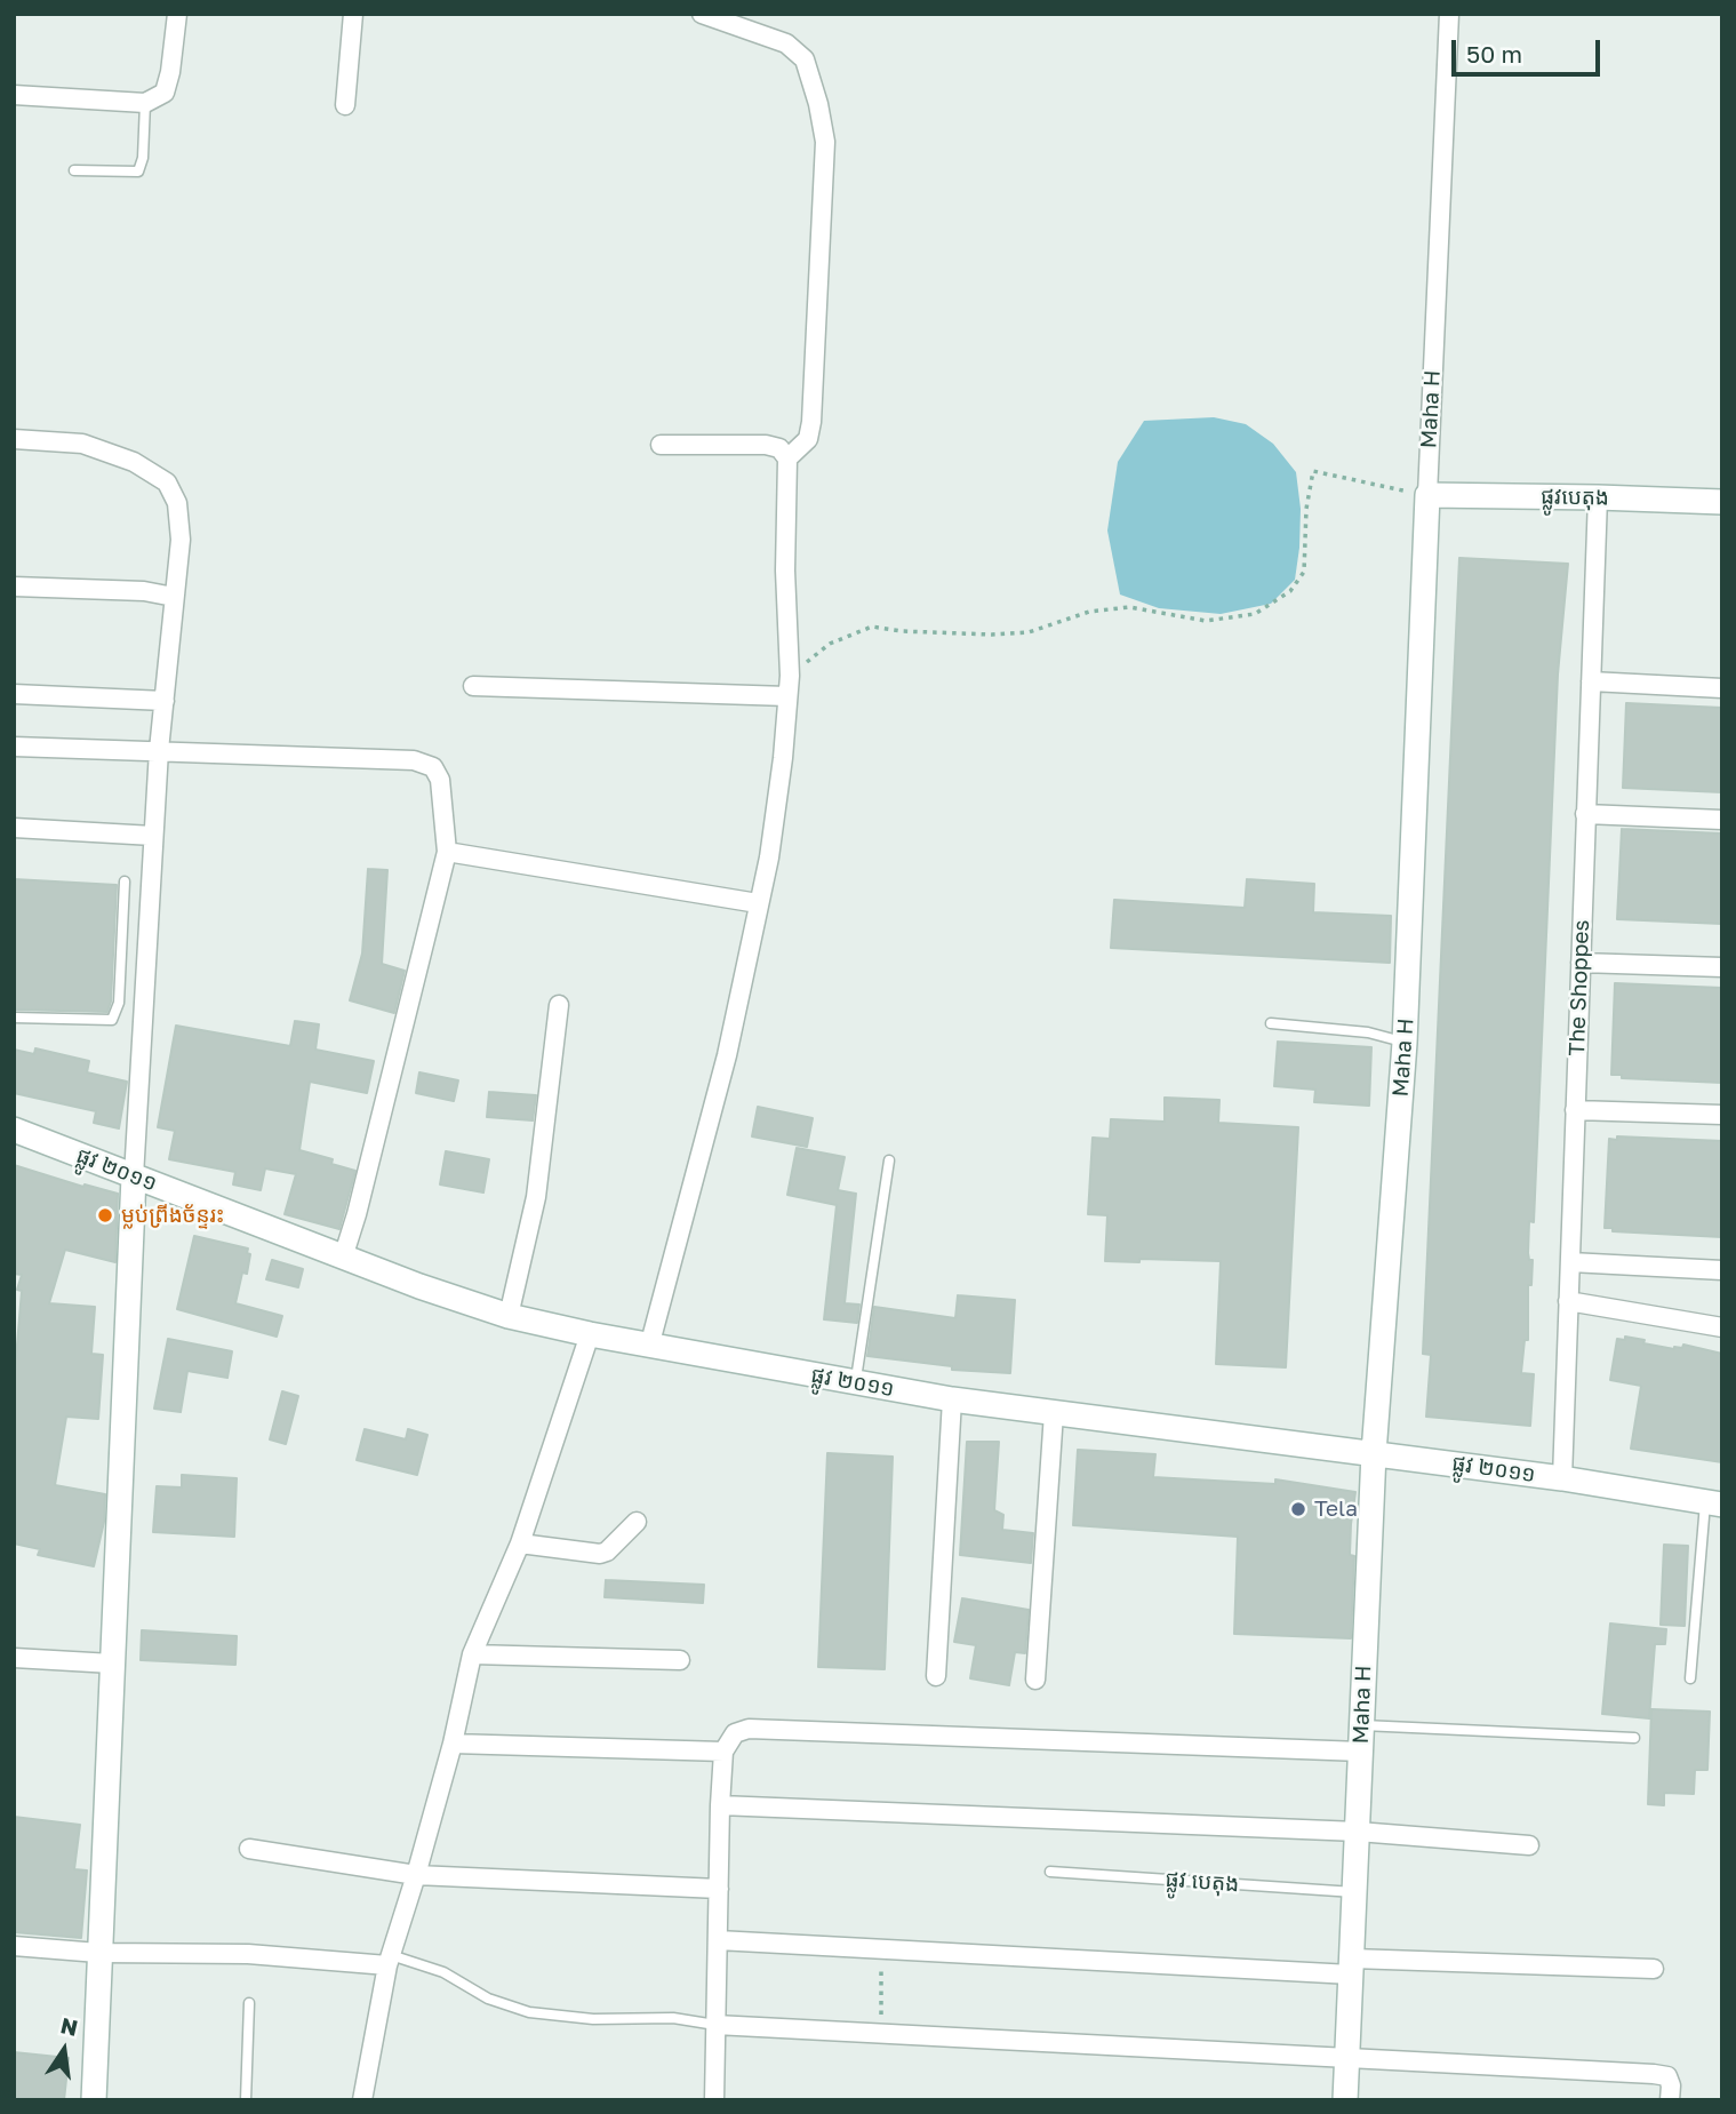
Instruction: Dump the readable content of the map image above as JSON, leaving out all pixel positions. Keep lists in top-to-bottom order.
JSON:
{
  "streets": {
    "street": [
      "Maha H",
      "ផ្លូវបេតុង",
      "The Shoppes",
      "ផ្លូវ ២០១១"
    ],
    "lane": ["ផ្លូវ បេតុង"]
  },
  "crossings": [
    ["Maha H", "ផ្លូវបេតុង"],
    ["Maha H", "ផ្លូវ ២០១១"],
    ["Maha H", "ផ្លូវ បេតុង"],
    ["ផ្លូវបេតុង", "The Shoppes"],
    ["The Shoppes", "ផ្លូវ ២០១១"]
  ],
  "places": ["ម្លប់ព្រីងច័ន្ទរះ", "Tela"],
  "scale_bar": "50 m",
  "north": "top"
}
